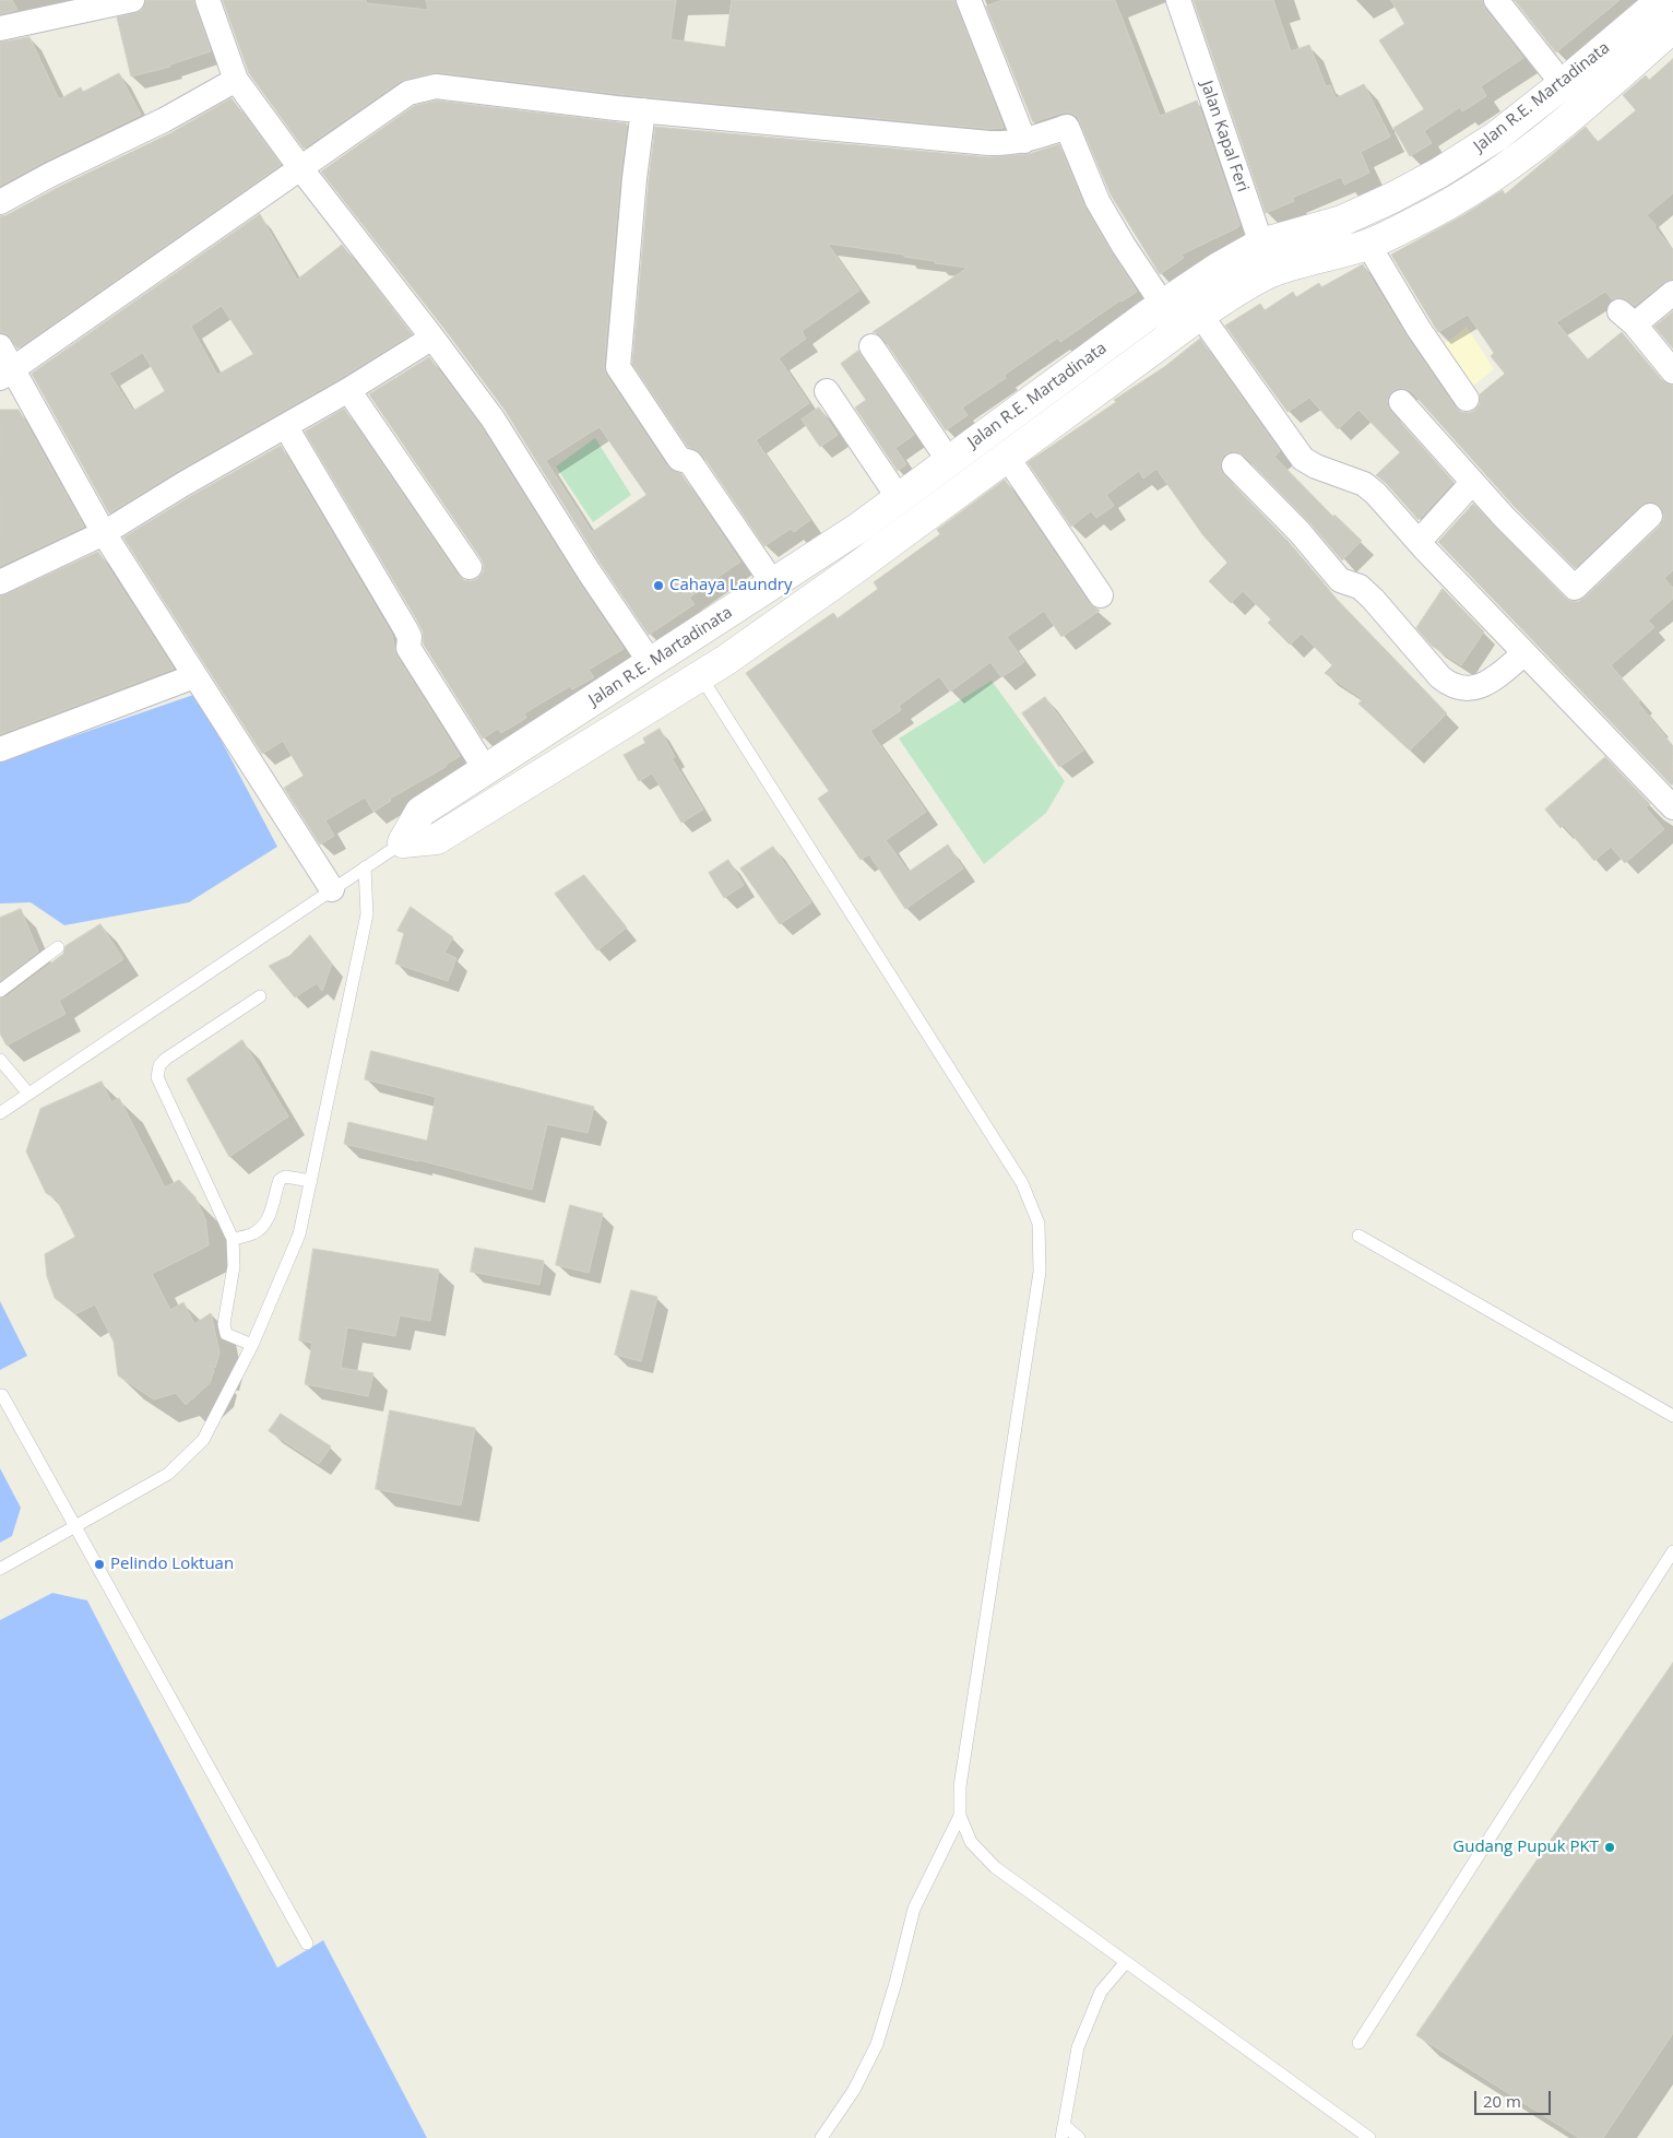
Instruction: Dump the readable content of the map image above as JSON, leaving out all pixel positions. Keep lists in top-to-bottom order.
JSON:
{
  "streets": {
    "street": ["Jalan R.E. Martadinata", "Jalan Kapal Feri"]
  },
  "crossings": [
    ["Jalan R.E. Martadinata", "Jalan Kapal Feri"]
  ],
  "places": ["Cahaya Laundry", "Pelindo Loktuan", "Gudang Pupuk PKT"],
  "scale_bar": "20 m"
}
